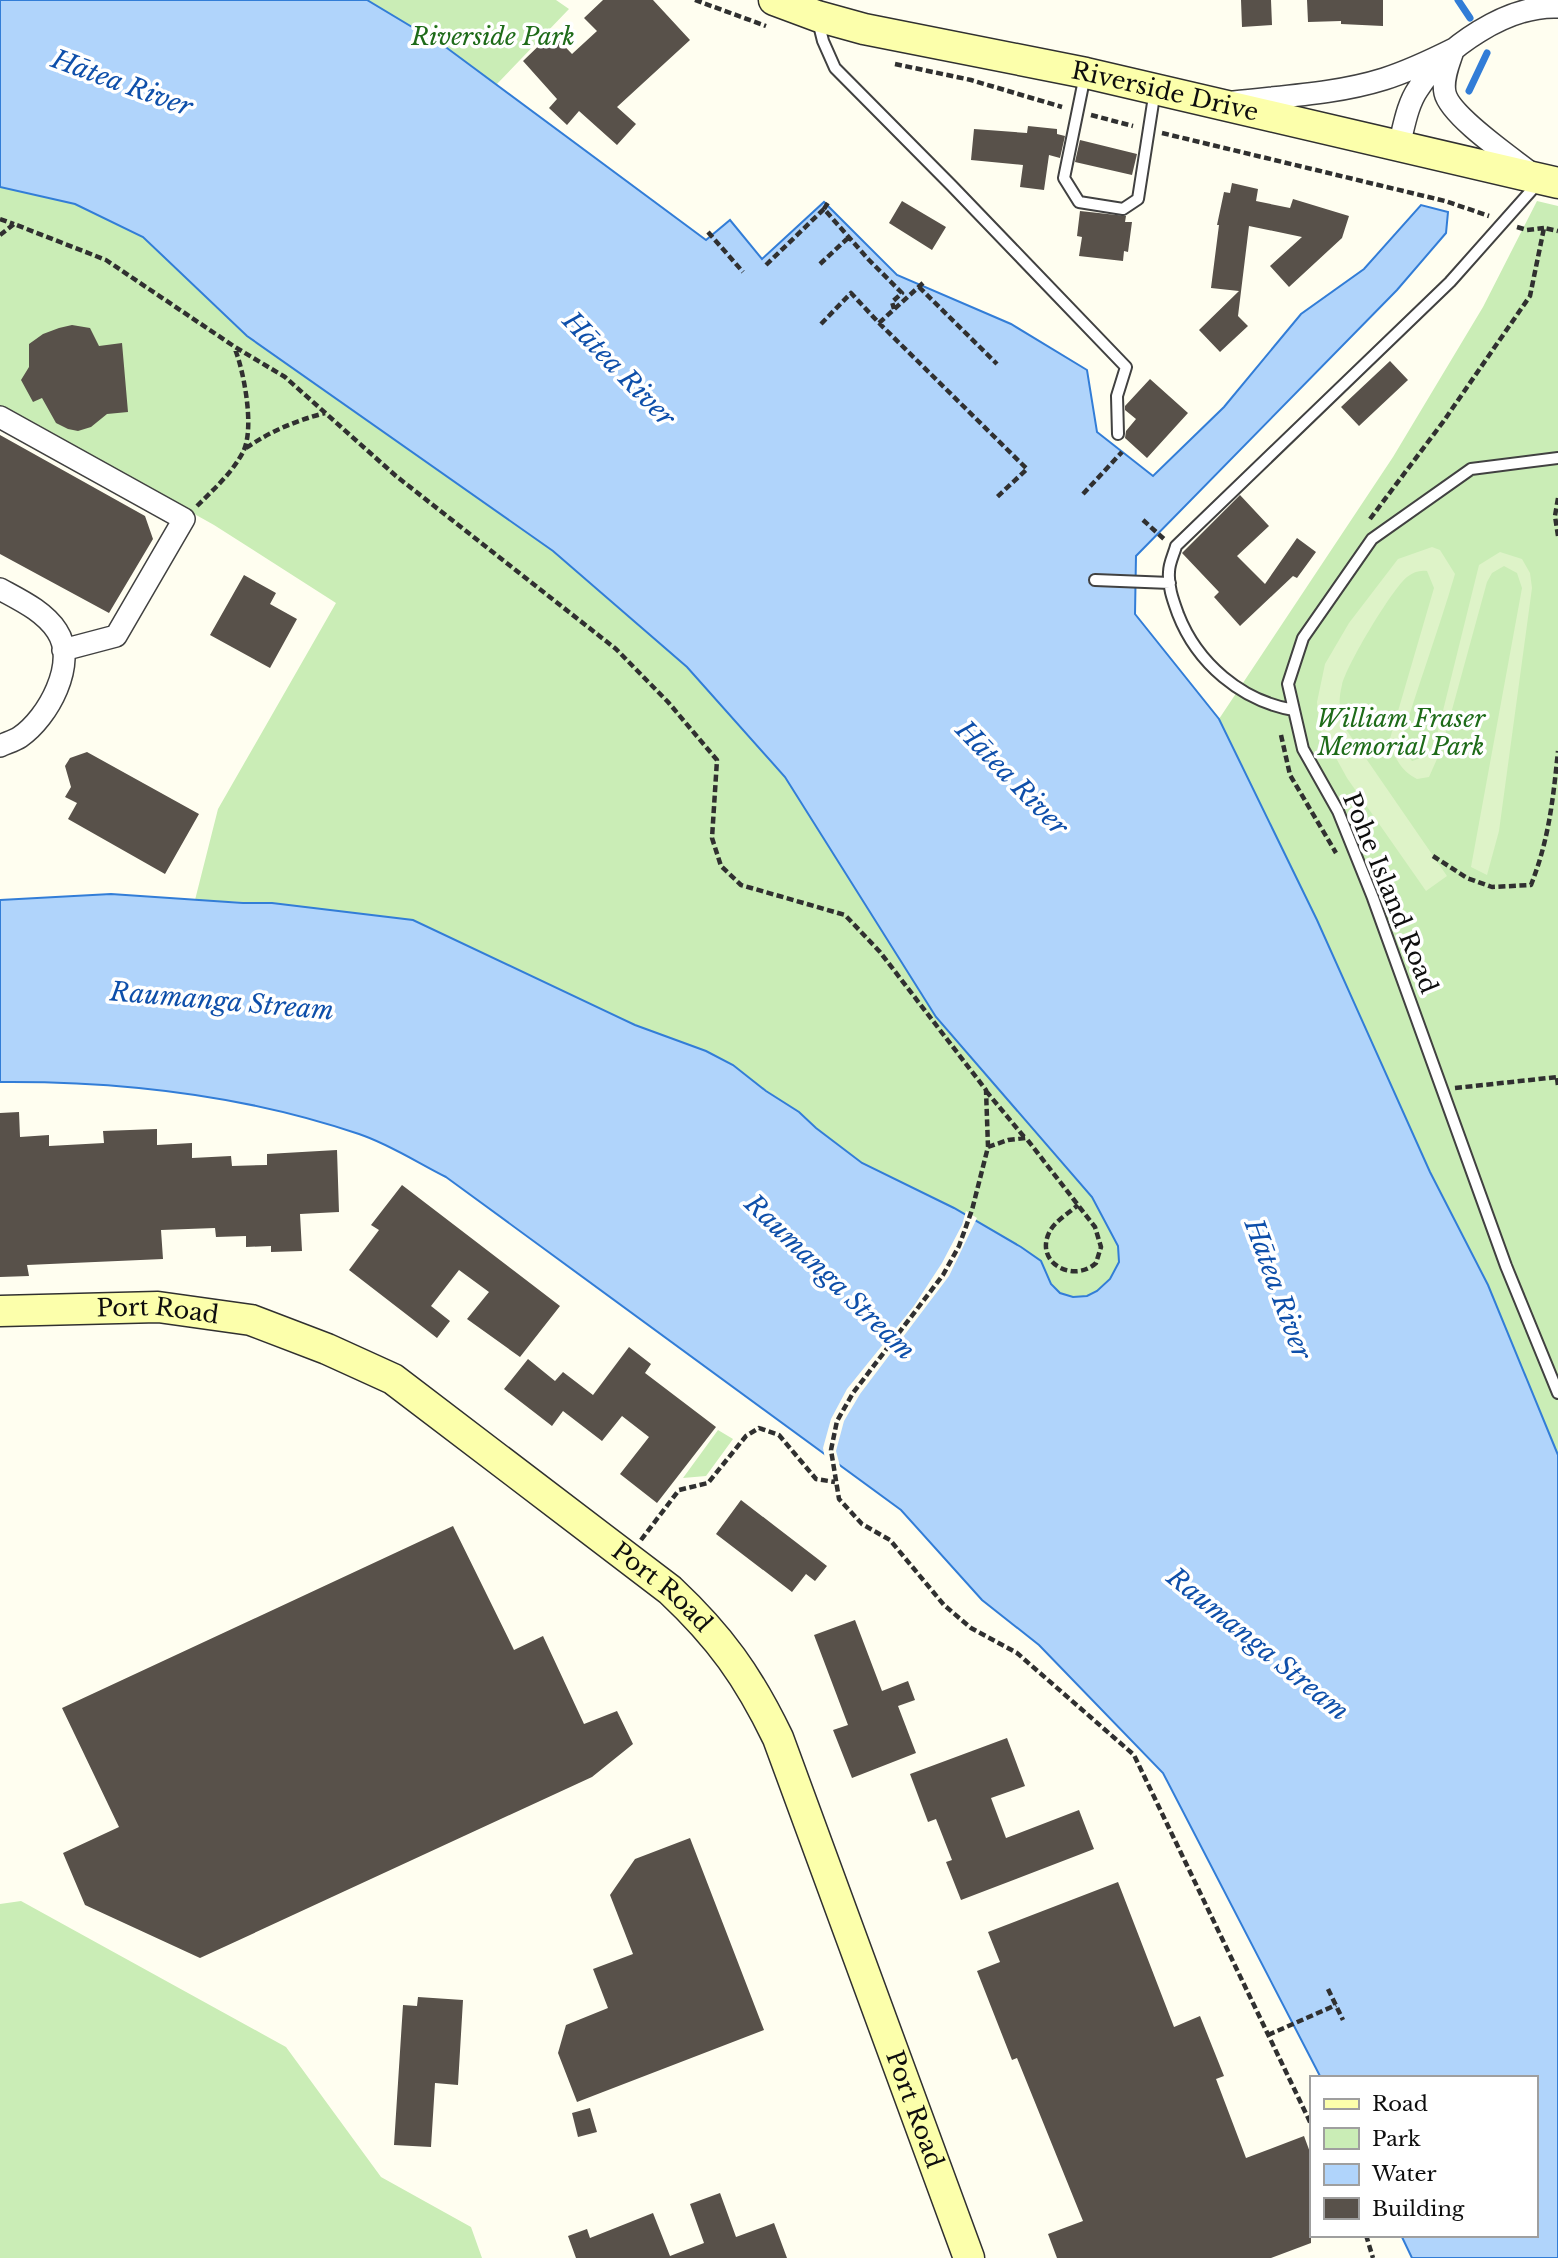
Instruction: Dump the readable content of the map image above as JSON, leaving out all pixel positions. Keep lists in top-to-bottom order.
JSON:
{
  "streets": {
    "main road": ["Riverside Drive", "Port Road"],
    "lane": ["Pohe Island Road"]
  },
  "water": ["Hātea River", "Raumanga Stream"],
  "parks": ["Riverside Park", "William Fraser Memorial Park"],
  "legend": [
    "Road",
    "Park",
    "Water",
    "Building"
  ]
}
